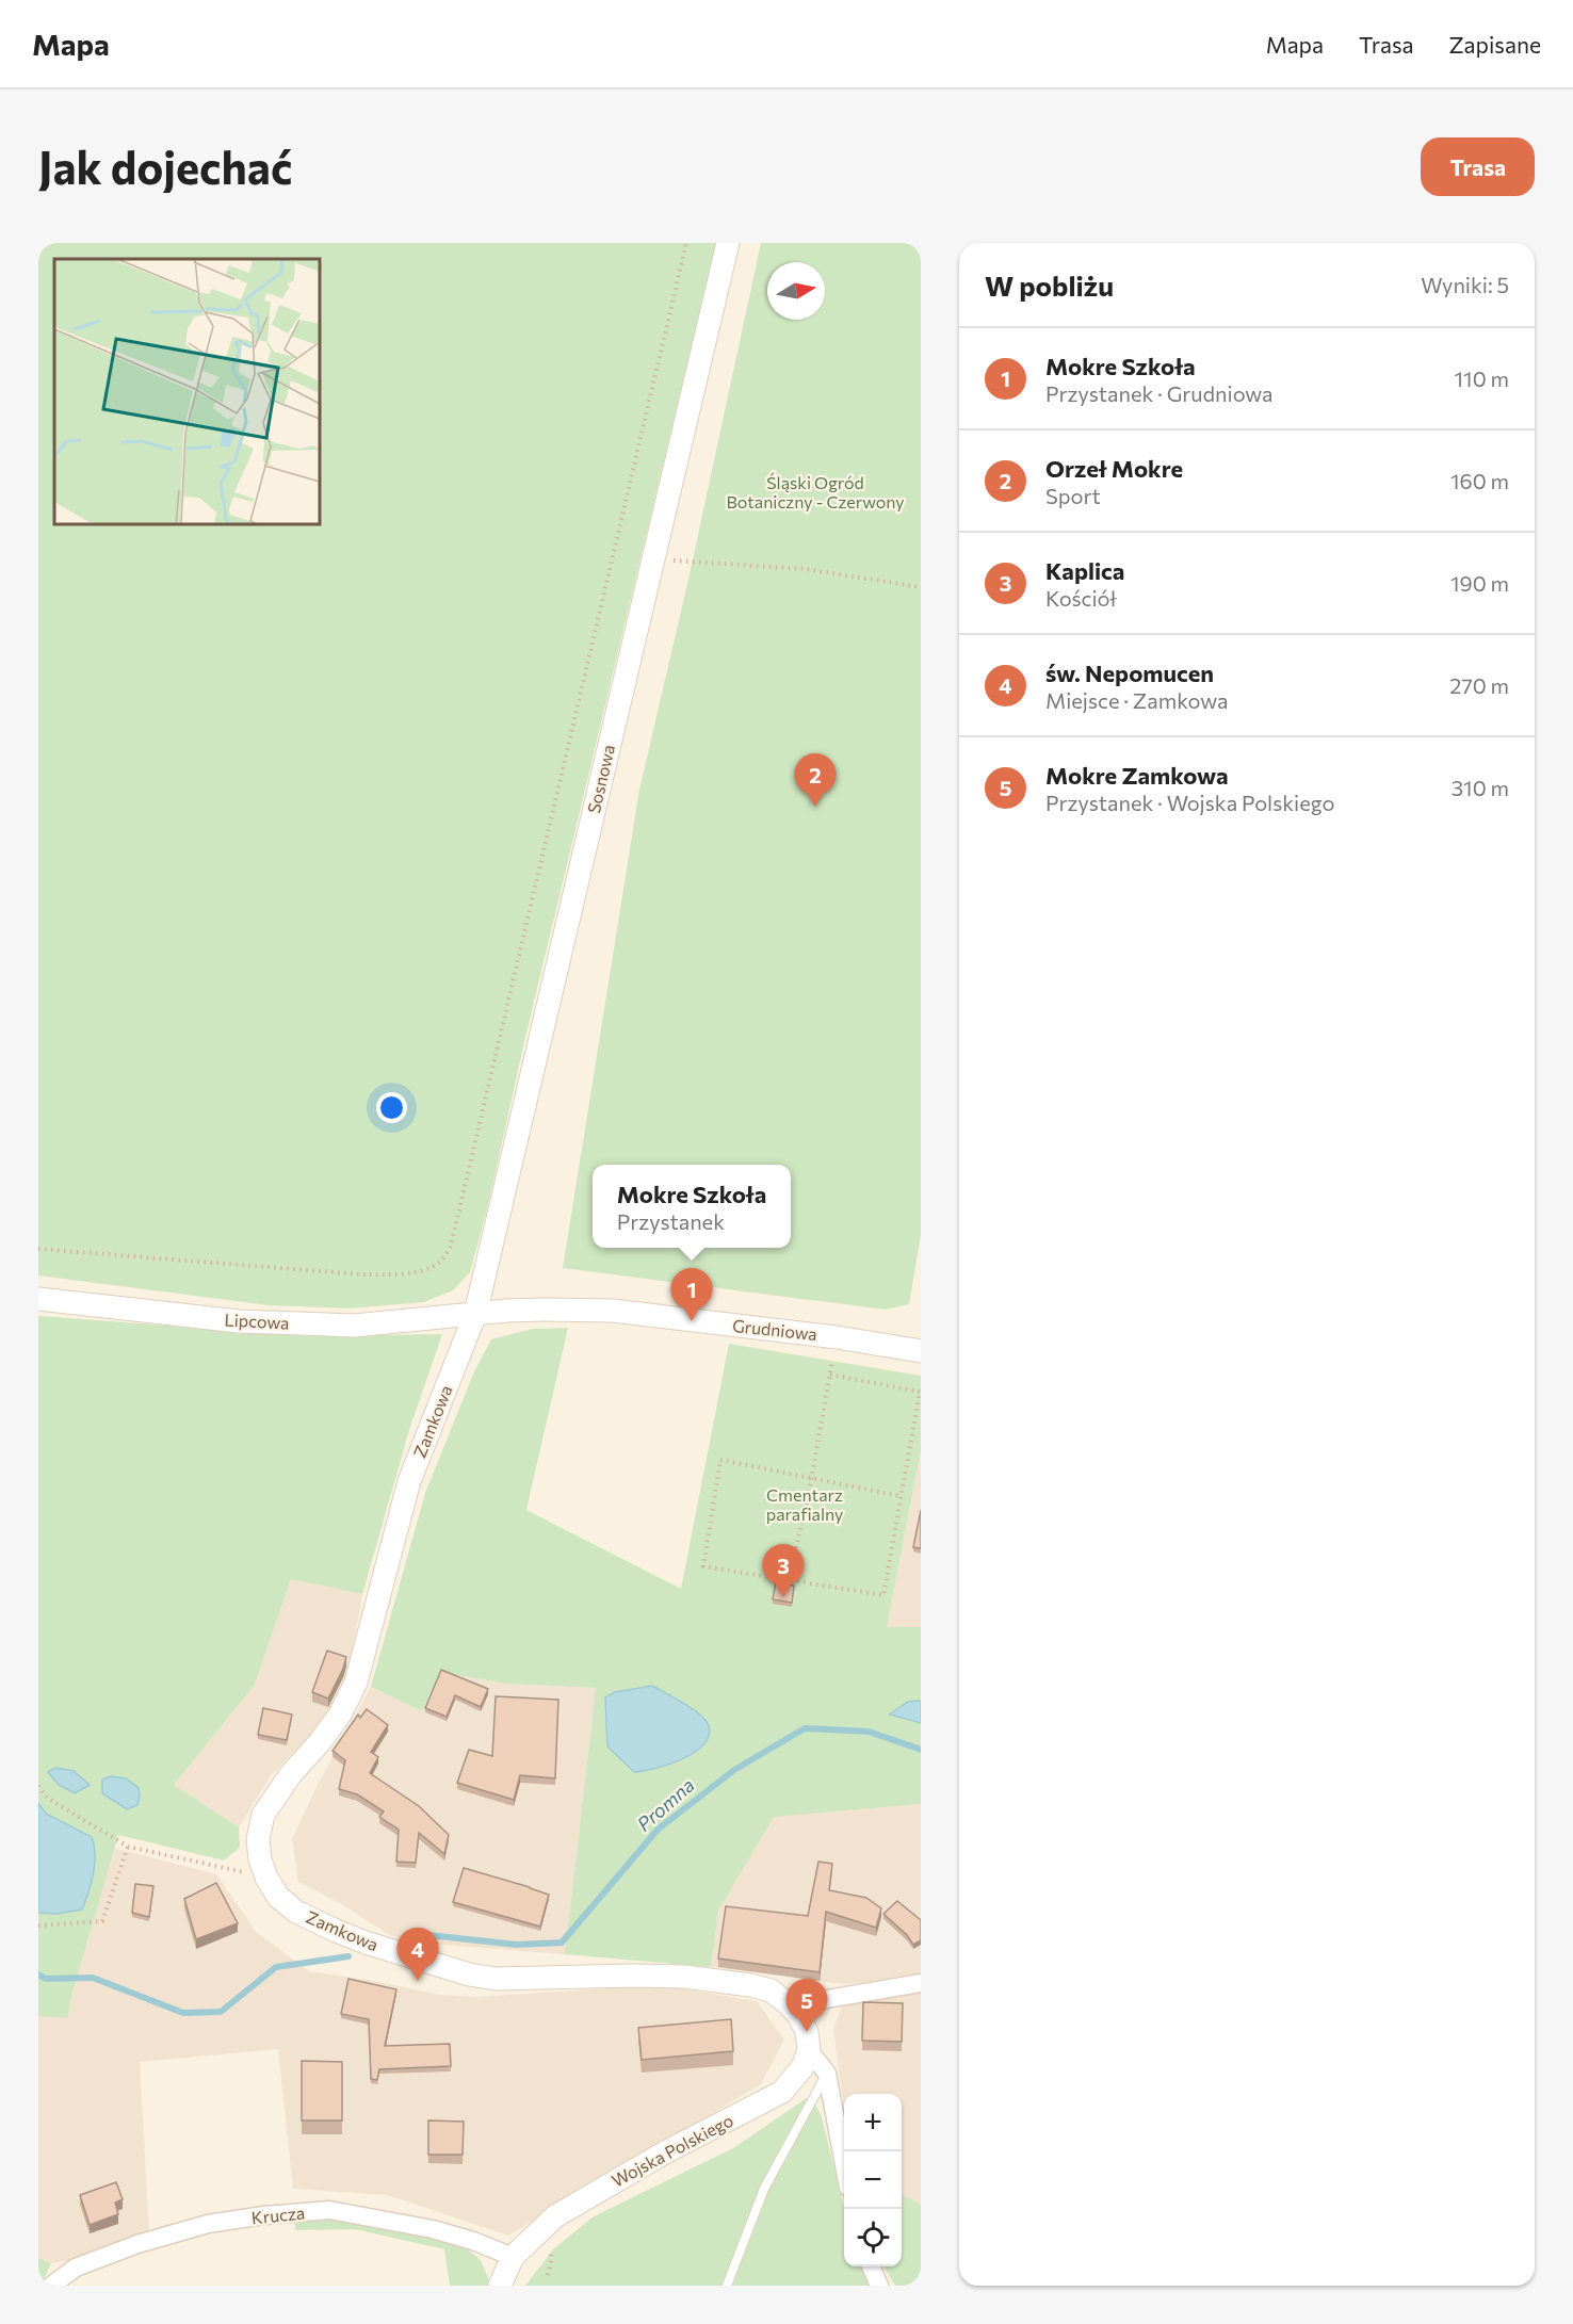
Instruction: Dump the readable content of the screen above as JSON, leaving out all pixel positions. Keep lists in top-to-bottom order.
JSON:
{
  "streets": {
    "street": [
      "Sosnowa",
      "Lipcowa",
      "Grudniowa",
      "Zamkowa",
      "Wojska Polskiego",
      "Krucza"
    ]
  },
  "crossings": [
    ["Sosnowa", "Lipcowa"],
    ["Sosnowa", "Grudniowa"],
    ["Sosnowa", "Zamkowa"],
    ["Lipcowa", "Grudniowa"],
    ["Lipcowa", "Zamkowa"],
    ["Grudniowa", "Zamkowa"],
    ["Wojska Polskiego", "Krucza"]
  ],
  "water": ["Promna"],
  "parks": ["Śląski Ogród Botaniczny - Czerwony", "Cmentarz parafialny"],
  "north": "right",
  "page": {
    "header": "Mapa",
    "nav": ["Mapa", "Trasa", "Zapisane"],
    "buttons": "Trasa",
    "title": "Jak dojechać",
    "heading": ["W pobliżu", "Wyniki: 5"],
    "list": [
      {
        "mark": "1",
        "name": "Mokre Szkoła",
        "note": "Przystanek · Grudniowa",
        "value": "110 m"
      },
      {
        "mark": "2",
        "name": "Orzeł Mokre",
        "note": "Sport",
        "value": "160 m"
      },
      {
        "mark": "3",
        "name": "Kaplica",
        "note": "Kościół",
        "value": "190 m"
      },
      {
        "mark": "4",
        "name": "św. Nepomucen",
        "note": "Miejsce · Zamkowa",
        "value": "270 m"
      },
      {
        "mark": "5",
        "name": "Mokre Zamkowa",
        "note": "Przystanek · Wojska Polskiego",
        "value": "310 m"
      }
    ],
    "pins": [
      "2",
      "1",
      "3",
      "4",
      "5"
    ],
    "popup": ["Mokre Szkoła", "Przystanek"],
    "map_buttons": ["+", "−"]
  }
}
